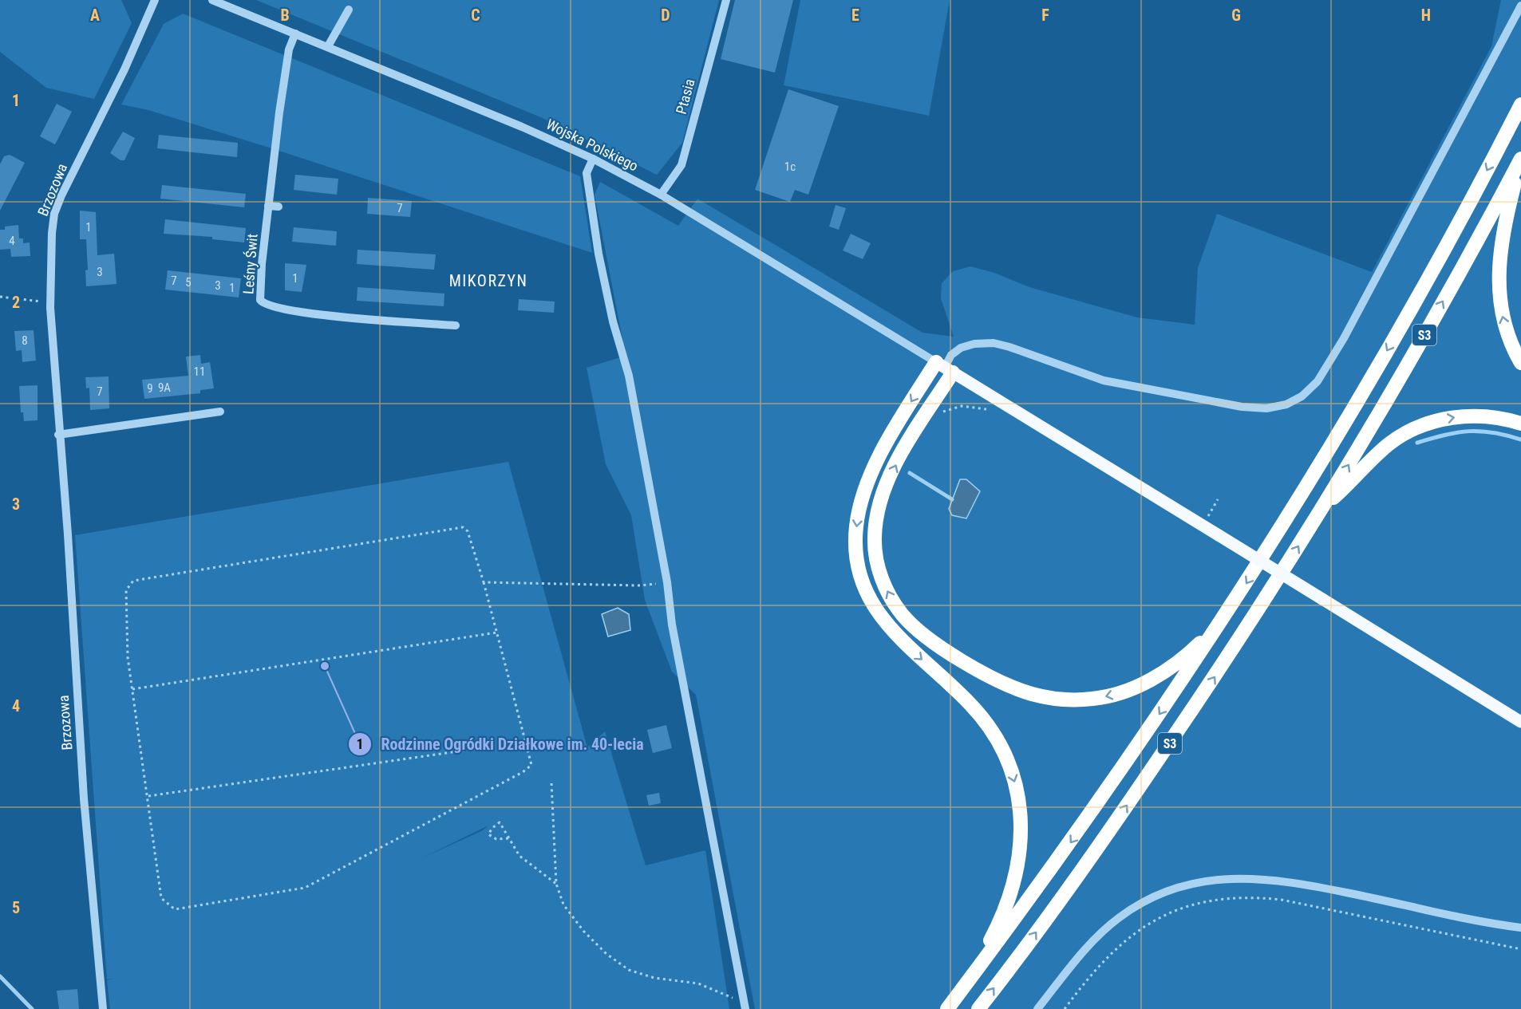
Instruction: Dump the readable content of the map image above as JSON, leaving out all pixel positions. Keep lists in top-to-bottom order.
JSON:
{
  "streets": {
    "highway": ["S3"],
    "street": [
      "Ptasia",
      "Wojska Polskiego",
      "Brzozowa",
      "Leśny Świt"
    ]
  },
  "crossings": [
    ["Ptasia", "Wojska Polskiego"],
    ["Wojska Polskiego", "Leśny Świt"]
  ],
  "districts": ["MIKORZYN"],
  "places": ["Rodzinne Ogródki Działkowe im. 40-lecia"],
  "house_numbers": [
    "1c",
    "7",
    "1",
    "4",
    "3",
    "1",
    "7",
    "5",
    "3",
    "1",
    "8",
    "11",
    "9A",
    "9",
    "7"
  ],
  "grid": {
    "columns": [
      "A",
      "B",
      "C",
      "D",
      "E",
      "F",
      "G",
      "H"
    ],
    "rows": [
      "1",
      "2",
      "3",
      "4",
      "5"
    ]
  }
}
